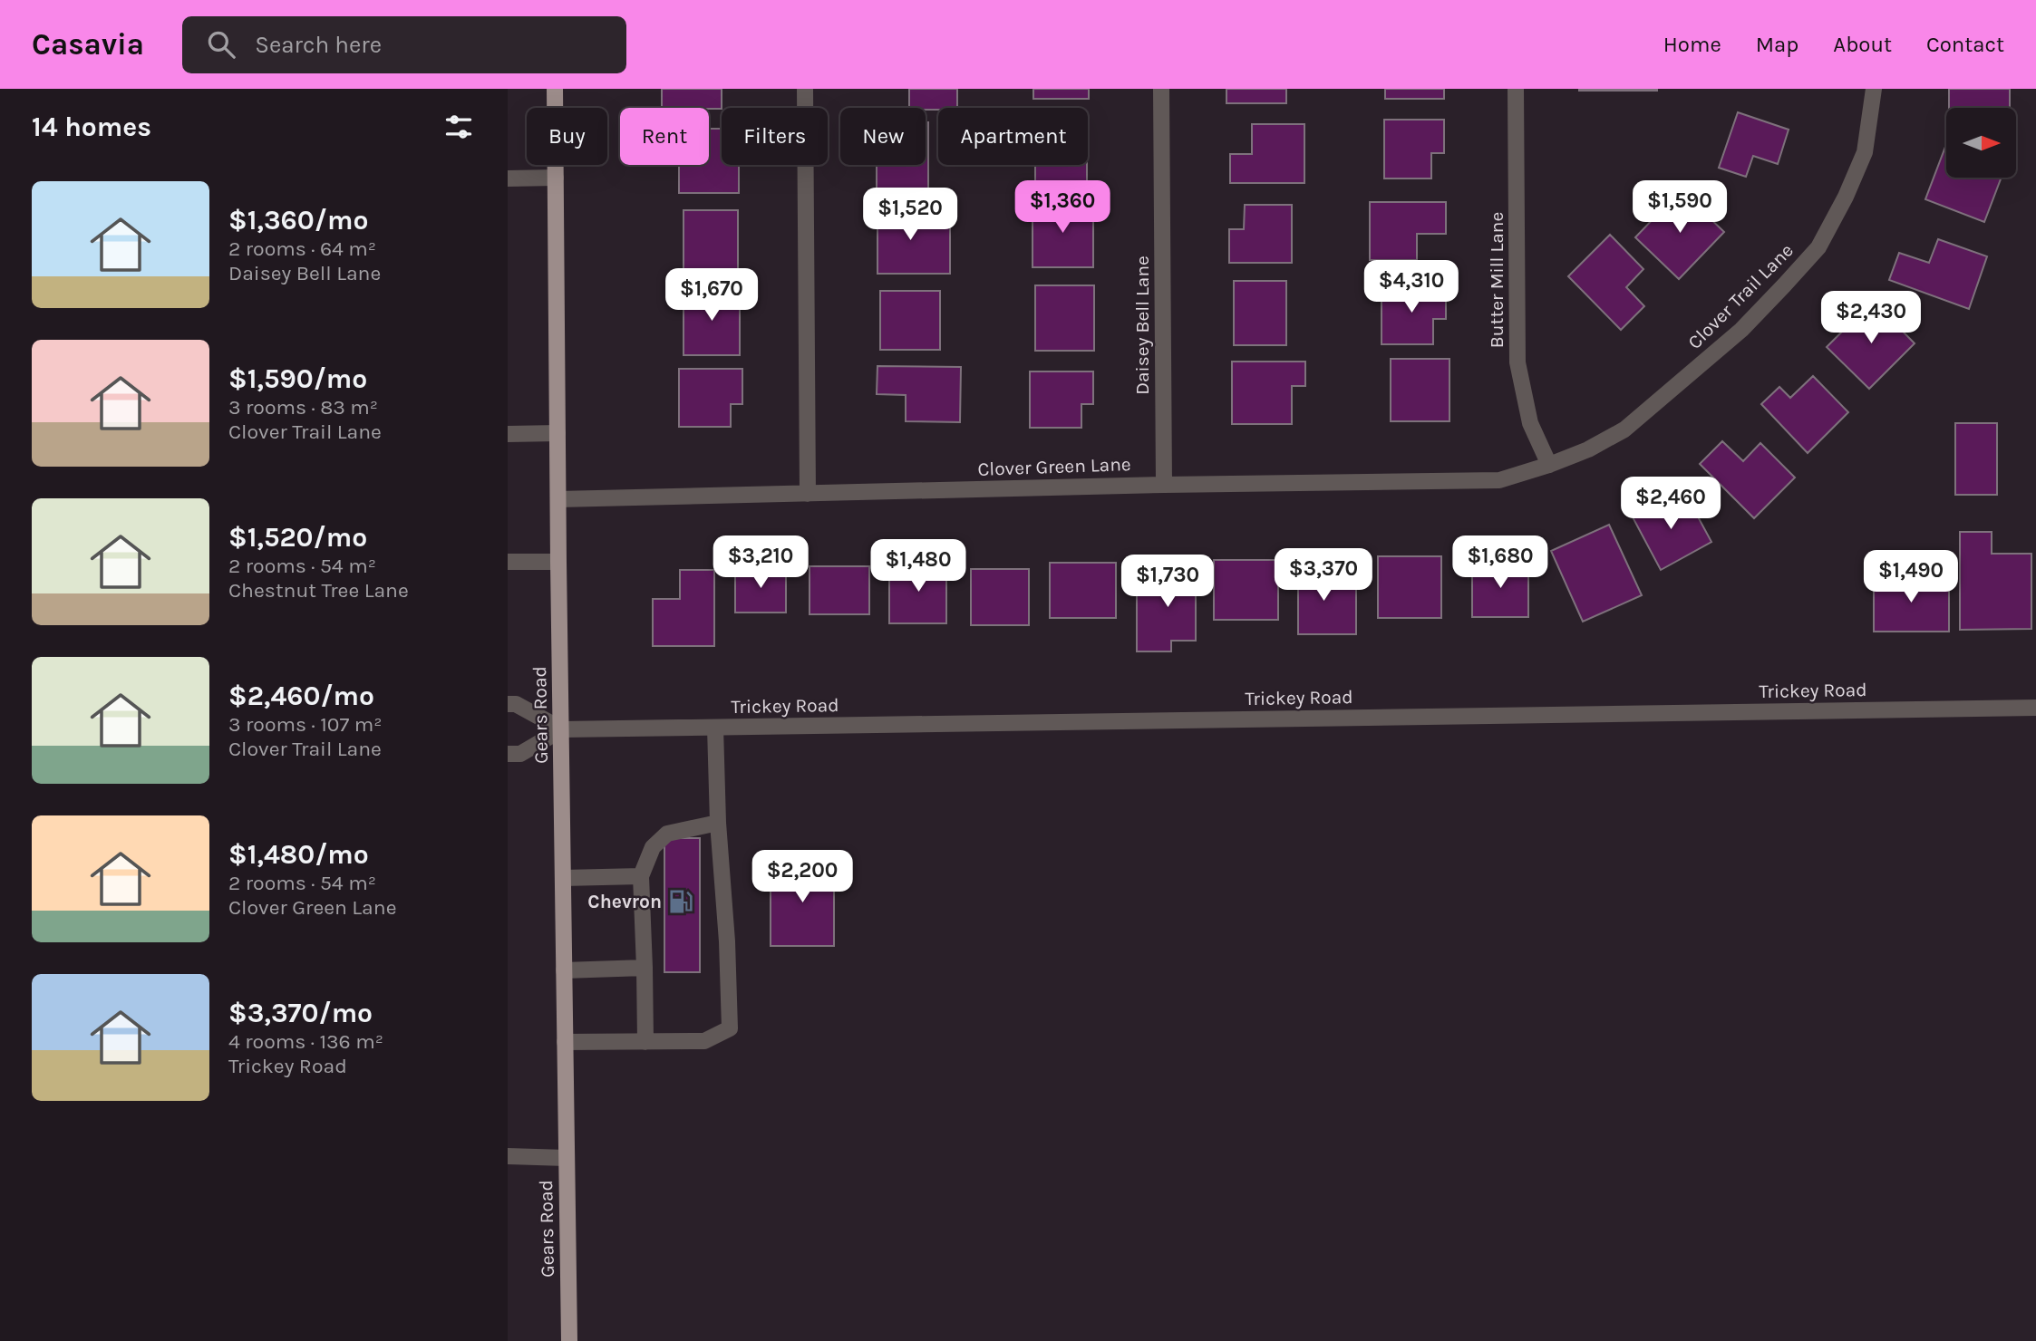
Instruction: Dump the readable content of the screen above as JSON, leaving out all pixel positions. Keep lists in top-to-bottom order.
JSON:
{
  "streets": {
    "main road": ["Gears Road"],
    "street": [
      "Butter Mill Lane",
      "Clover Trail Lane",
      "Daisey Bell Lane",
      "Clover Green Lane",
      "Trickey Road"
    ]
  },
  "crossings": [
    ["Butter Mill Lane", "Clover Trail Lane"],
    ["Butter Mill Lane", "Clover Green Lane"],
    ["Clover Trail Lane", "Clover Green Lane"],
    ["Daisey Bell Lane", "Clover Green Lane"],
    ["Clover Green Lane", "Gears Road"],
    ["Trickey Road", "Gears Road"]
  ],
  "places": {
    "fuel station": ["Chevron"]
  },
  "north": "right",
  "page": {
    "header": "Casavia",
    "search": "Search here",
    "nav": [
      "Home",
      "Map",
      "About",
      "Contact"
    ],
    "heading": "14 homes",
    "chip": [
      "Buy",
      "Rent",
      "Filters",
      "New",
      "Apartment"
    ],
    "list": [
      {
        "name": "$1,360/mo",
        "note": "2 rooms · 64 m² · Daisey Bell Lane"
      },
      {
        "name": "$1,590/mo",
        "note": "3 rooms · 83 m² · Clover Trail Lane"
      },
      {
        "name": "$1,520/mo",
        "note": "2 rooms · 54 m² · Chestnut Tree Lane"
      },
      {
        "name": "$2,460/mo",
        "note": "3 rooms · 107 m² · Clover Trail Lane"
      },
      {
        "name": "$1,480/mo",
        "note": "2 rooms · 54 m² · Clover Green Lane"
      },
      {
        "name": "$3,370/mo",
        "note": "4 rooms · 136 m² · Trickey Road"
      }
    ],
    "price": [
      "$1,360",
      "$1,590",
      "$1,520",
      "$4,310",
      "$1,670",
      "$2,430",
      "$2,460",
      "$3,210",
      "$1,680",
      "$1,480",
      "$3,370",
      "$1,490",
      "$1,730",
      "$2,200"
    ]
  }
}
